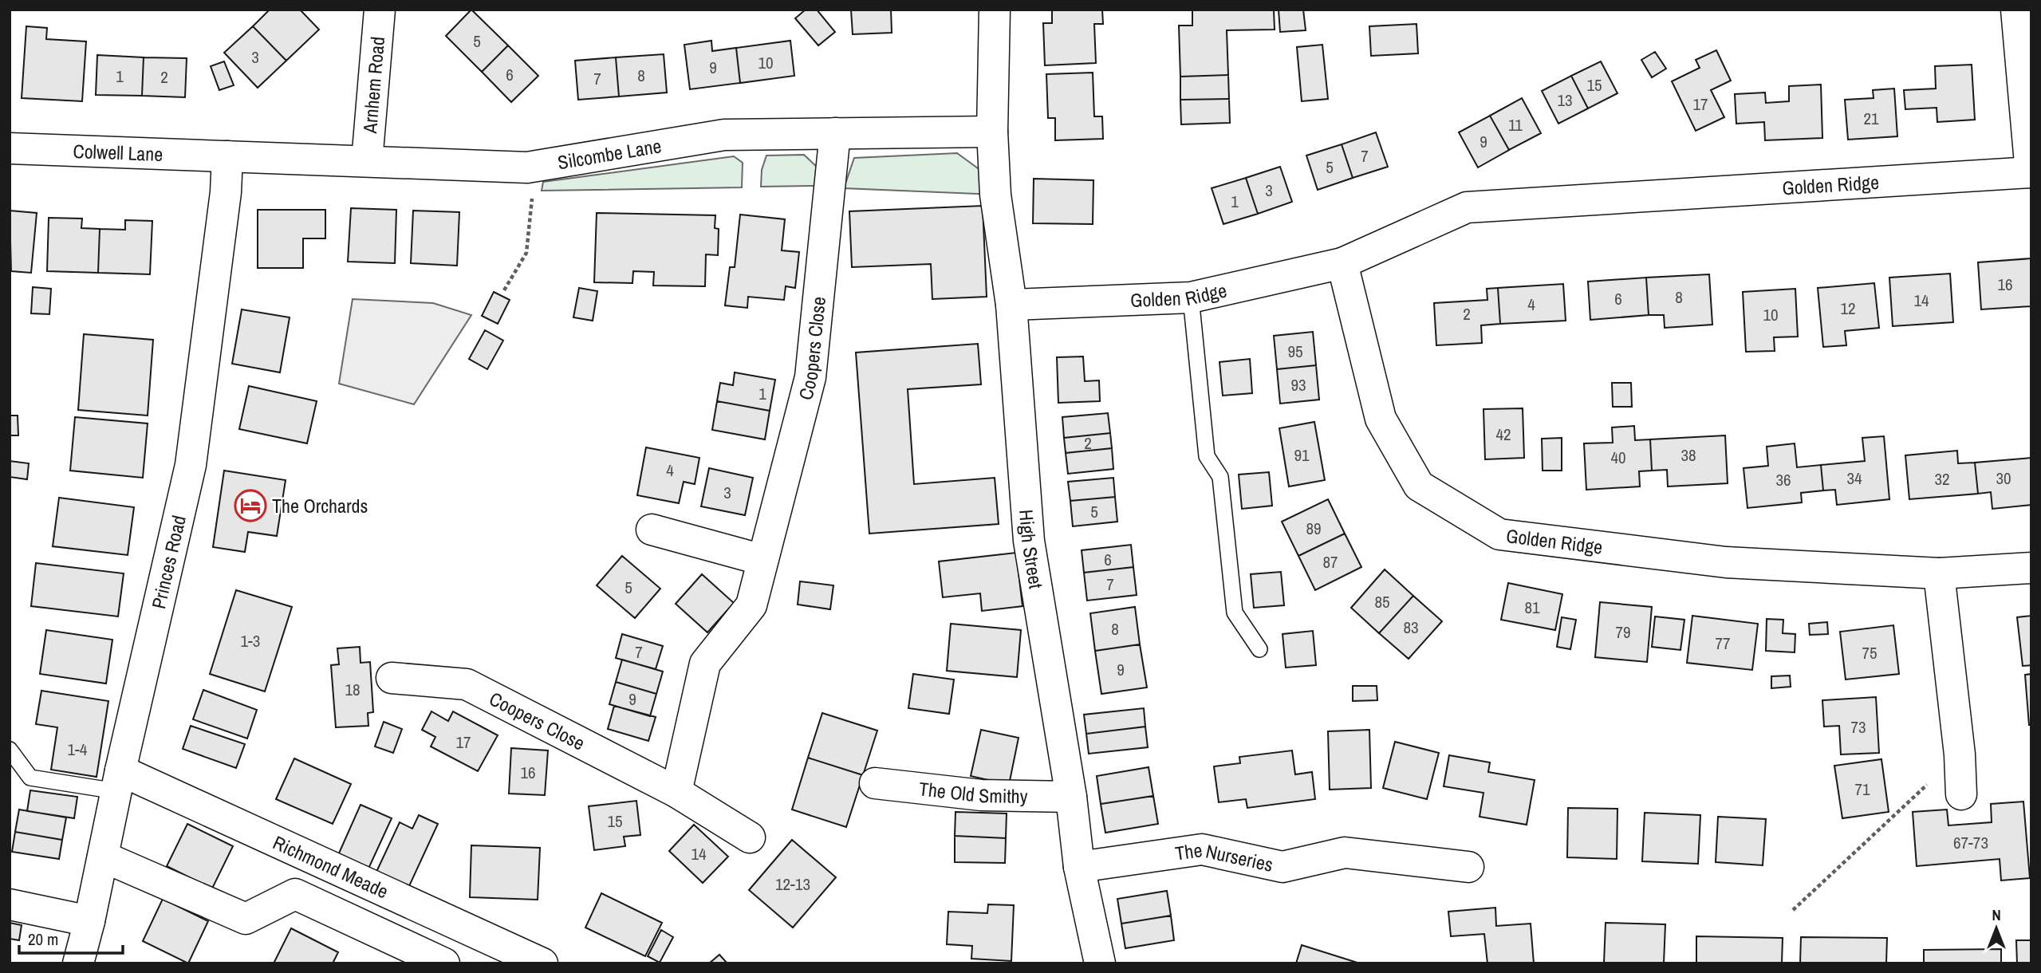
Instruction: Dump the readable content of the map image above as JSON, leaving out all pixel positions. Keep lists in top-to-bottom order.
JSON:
{
  "streets": {
    "street": [
      "Arnhem Road",
      "Colwell Lane",
      "Silcombe Lane",
      "Golden Ridge",
      "Coopers Close",
      "High Street",
      "Princes Road",
      "The Old Smithy",
      "The Nurseries",
      "Richmond Meade"
    ]
  },
  "crossings": [
    ["Arnhem Road", "Silcombe Lane"],
    ["Colwell Lane", "Silcombe Lane"],
    ["Colwell Lane", "Princes Road"],
    ["Silcombe Lane", "Coopers Close"],
    ["Silcombe Lane", "High Street"],
    ["Silcombe Lane", "Princes Road"],
    ["Golden Ridge", "High Street"],
    ["High Street", "The Old Smithy"],
    ["High Street", "The Nurseries"],
    ["Princes Road", "Richmond Meade"]
  ],
  "places": {
    "hotel": ["The Orchards"]
  },
  "house_numbers": [
    "5",
    "3",
    "10",
    "9",
    "6",
    "8",
    "1",
    "2",
    "7",
    "15",
    "13",
    "17",
    "21",
    "11",
    "9",
    "7",
    "5",
    "3",
    "1",
    "16",
    "8",
    "6",
    "14",
    "4",
    "12",
    "2",
    "10",
    "95",
    "93",
    "1",
    "42",
    "2",
    "91",
    "38",
    "40",
    "4",
    "34",
    "30",
    "32",
    "36",
    "3",
    "5",
    "89",
    "6",
    "87",
    "7",
    "5",
    "85",
    "81",
    "83",
    "8",
    "79",
    "1-3",
    "77",
    "7",
    "75",
    "9",
    "18",
    "9",
    "73",
    "17",
    "1-4",
    "16",
    "71",
    "15",
    "67-73",
    "14",
    "12-13"
  ],
  "scale_bar": "20 m",
  "north": "top"
}
